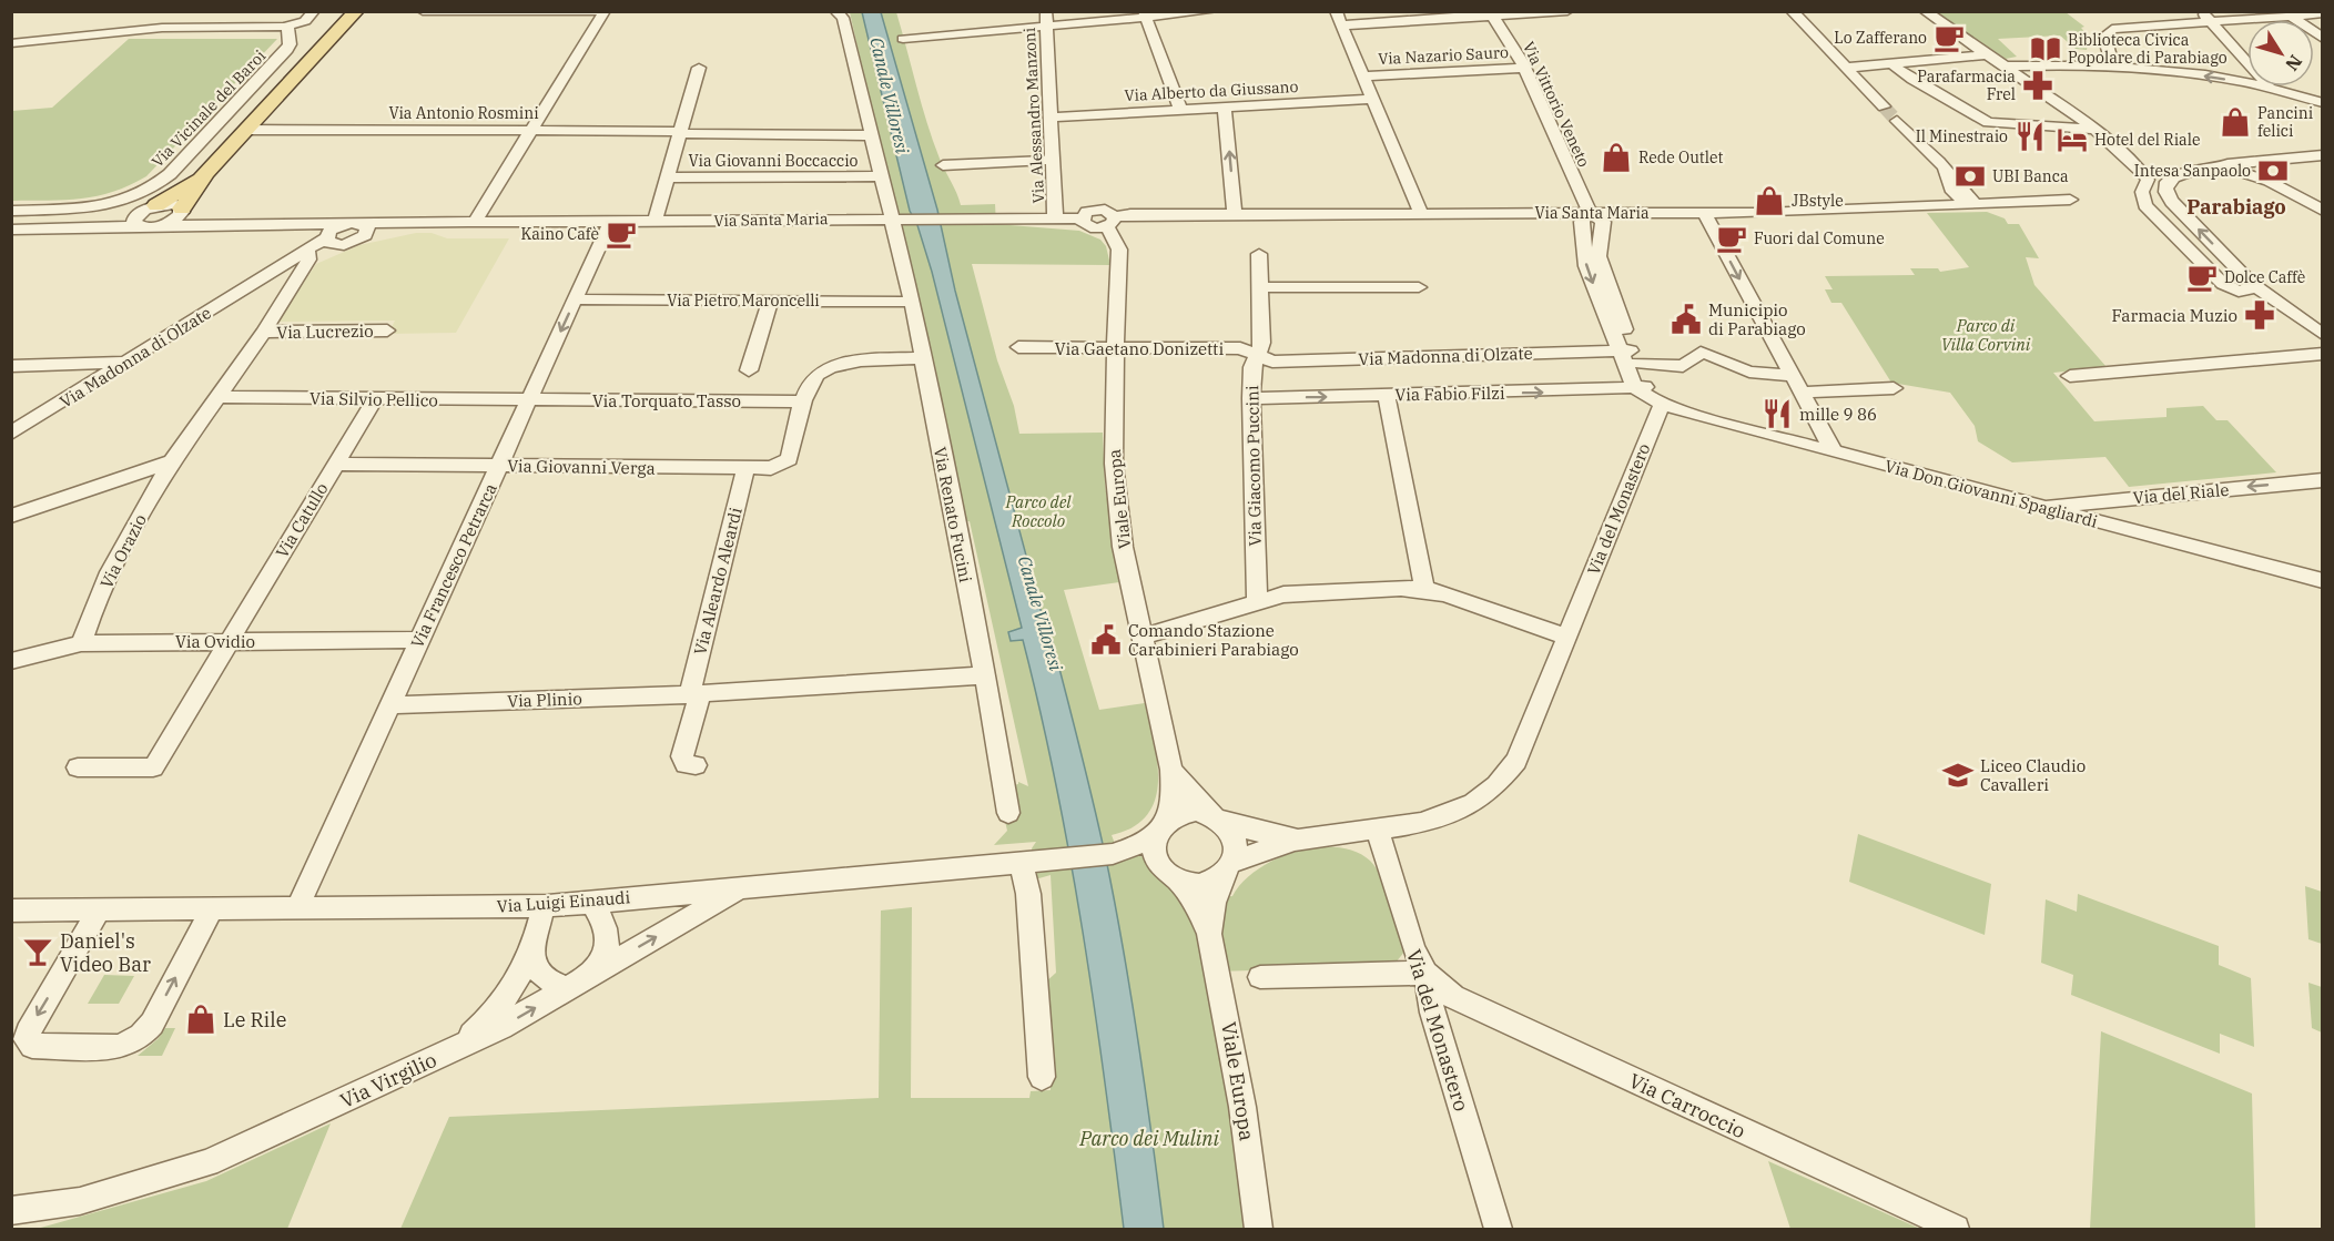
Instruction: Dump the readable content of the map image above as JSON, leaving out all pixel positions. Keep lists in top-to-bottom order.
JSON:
{
  "streets": {
    "street": [
      "Via Nazario Sauro",
      "Via Alberto da Giussano",
      "Via Vittorio Veneto",
      "Via Vicinale del Baroi",
      "Via Antonio Rosmini",
      "Via Alessandro Manzoni",
      "Via Giovanni Boccaccio",
      "Via Santa Maria",
      "Via Pietro Maroncelli",
      "Via Lucrezio",
      "Via Gaetano Donizetti",
      "Via Madonna di Olzate",
      "Via Fabio Filzi",
      "Via Silvio Pellico",
      "Via Torquato Tasso",
      "Via Giacomo Puccini",
      "Via Giovanni Verga",
      "Via Don Giovanni Spagliardi",
      "Via del Riale",
      "Viale Europa",
      "Via del Monastero",
      "Via Renato Fucini",
      "Via Catullo",
      "Via Orazio",
      "Via Francesco Petrarca",
      "Via Aleardo Aleardi",
      "Via Ovidio",
      "Via Plinio",
      "Via Luigi Einaudi",
      "Via Virgilio",
      "Via Carroccio"
    ]
  },
  "crossings": [
    ["Via Nazario Sauro", "Via Vittorio Veneto"],
    ["Via Alberto da Giussano", "Via Alessandro Manzoni"],
    ["Via Vittorio Veneto", "Via Santa Maria"],
    ["Via Antonio Rosmini", "Via Renato Fucini"],
    ["Via Alessandro Manzoni", "Via Santa Maria"],
    ["Via Giovanni Boccaccio", "Via Renato Fucini"],
    ["Via Santa Maria", "Via Madonna di Olzate"],
    ["Via Santa Maria", "Viale Europa"],
    ["Via Santa Maria", "Via Renato Fucini"],
    ["Via Santa Maria", "Via Francesco Petrarca"],
    ["Via Pietro Maroncelli", "Via Renato Fucini"],
    ["Via Pietro Maroncelli", "Via Francesco Petrarca"],
    ["Via Lucrezio", "Via Orazio"],
    ["Via Gaetano Donizetti", "Via Madonna di Olzate"],
    ["Via Gaetano Donizetti", "Via Giacomo Puccini"],
    ["Via Gaetano Donizetti", "Viale Europa"],
    ["Via Madonna di Olzate", "Via Giacomo Puccini"],
    ["Via Madonna di Olzate", "Via Orazio"],
    ["Via Fabio Filzi", "Via Giacomo Puccini"],
    ["Via Fabio Filzi", "Via Don Giovanni Spagliardi"],
    ["Via Silvio Pellico", "Via Torquato Tasso"],
    ["Via Silvio Pellico", "Via Catullo"],
    ["Via Silvio Pellico", "Via Orazio"],
    ["Via Silvio Pellico", "Via Francesco Petrarca"],
    ["Via Torquato Tasso", "Via Francesco Petrarca"],
    ["Via Giovanni Verga", "Via Catullo"],
    ["Via Giovanni Verga", "Via Francesco Petrarca"],
    ["Via Giovanni Verga", "Via Aleardo Aleardi"],
    ["Via Don Giovanni Spagliardi", "Via del Riale"],
    ["Via Don Giovanni Spagliardi", "Via del Monastero"],
    ["Viale Europa", "Via Luigi Einaudi"],
    ["Via del Monastero", "Via Carroccio"],
    ["Via Renato Fucini", "Via Plinio"],
    ["Via Catullo", "Via Ovidio"],
    ["Via Orazio", "Via Ovidio"],
    ["Via Francesco Petrarca", "Via Ovidio"],
    ["Via Francesco Petrarca", "Via Plinio"],
    ["Via Francesco Petrarca", "Via Luigi Einaudi"],
    ["Via Aleardo Aleardi", "Via Plinio"],
    ["Via Luigi Einaudi", "Via Virgilio"]
  ],
  "districts": ["Parabiago"],
  "water": ["Canale Villoresi"],
  "parks": ["Parco di Villa Corvini", "Parco del Roccolo", "Parco dei Mulini"],
  "places": {
    "cafe": [
      "Lo Zafferano",
      "Kaino Cafè",
      "Fuori dal Comune",
      "Dolce Caffè"
    ],
    "library": ["Biblioteca Civica Popolare di Parabiago"],
    "pharmacy": ["Parafarmacia Frel", "Farmacia Muzio"],
    "shop": [
      "Pancini felici",
      "Rede Outlet",
      "JBstyle",
      "Le Rile"
    ],
    "restaurant": ["Il Minestraio", "mille 9 86"],
    "hotel": ["Hotel del Riale"],
    "bank": ["Intesa Sanpaolo", "UBI Banca"],
    "public building": ["Municipio di Parabiago", "Comando Stazione Carabinieri Parabiago"],
    "school or university": ["Liceo Claudio Cavalleri"],
    "bar": ["Daniel's Video Bar"]
  },
  "north": "bottom right"
}
